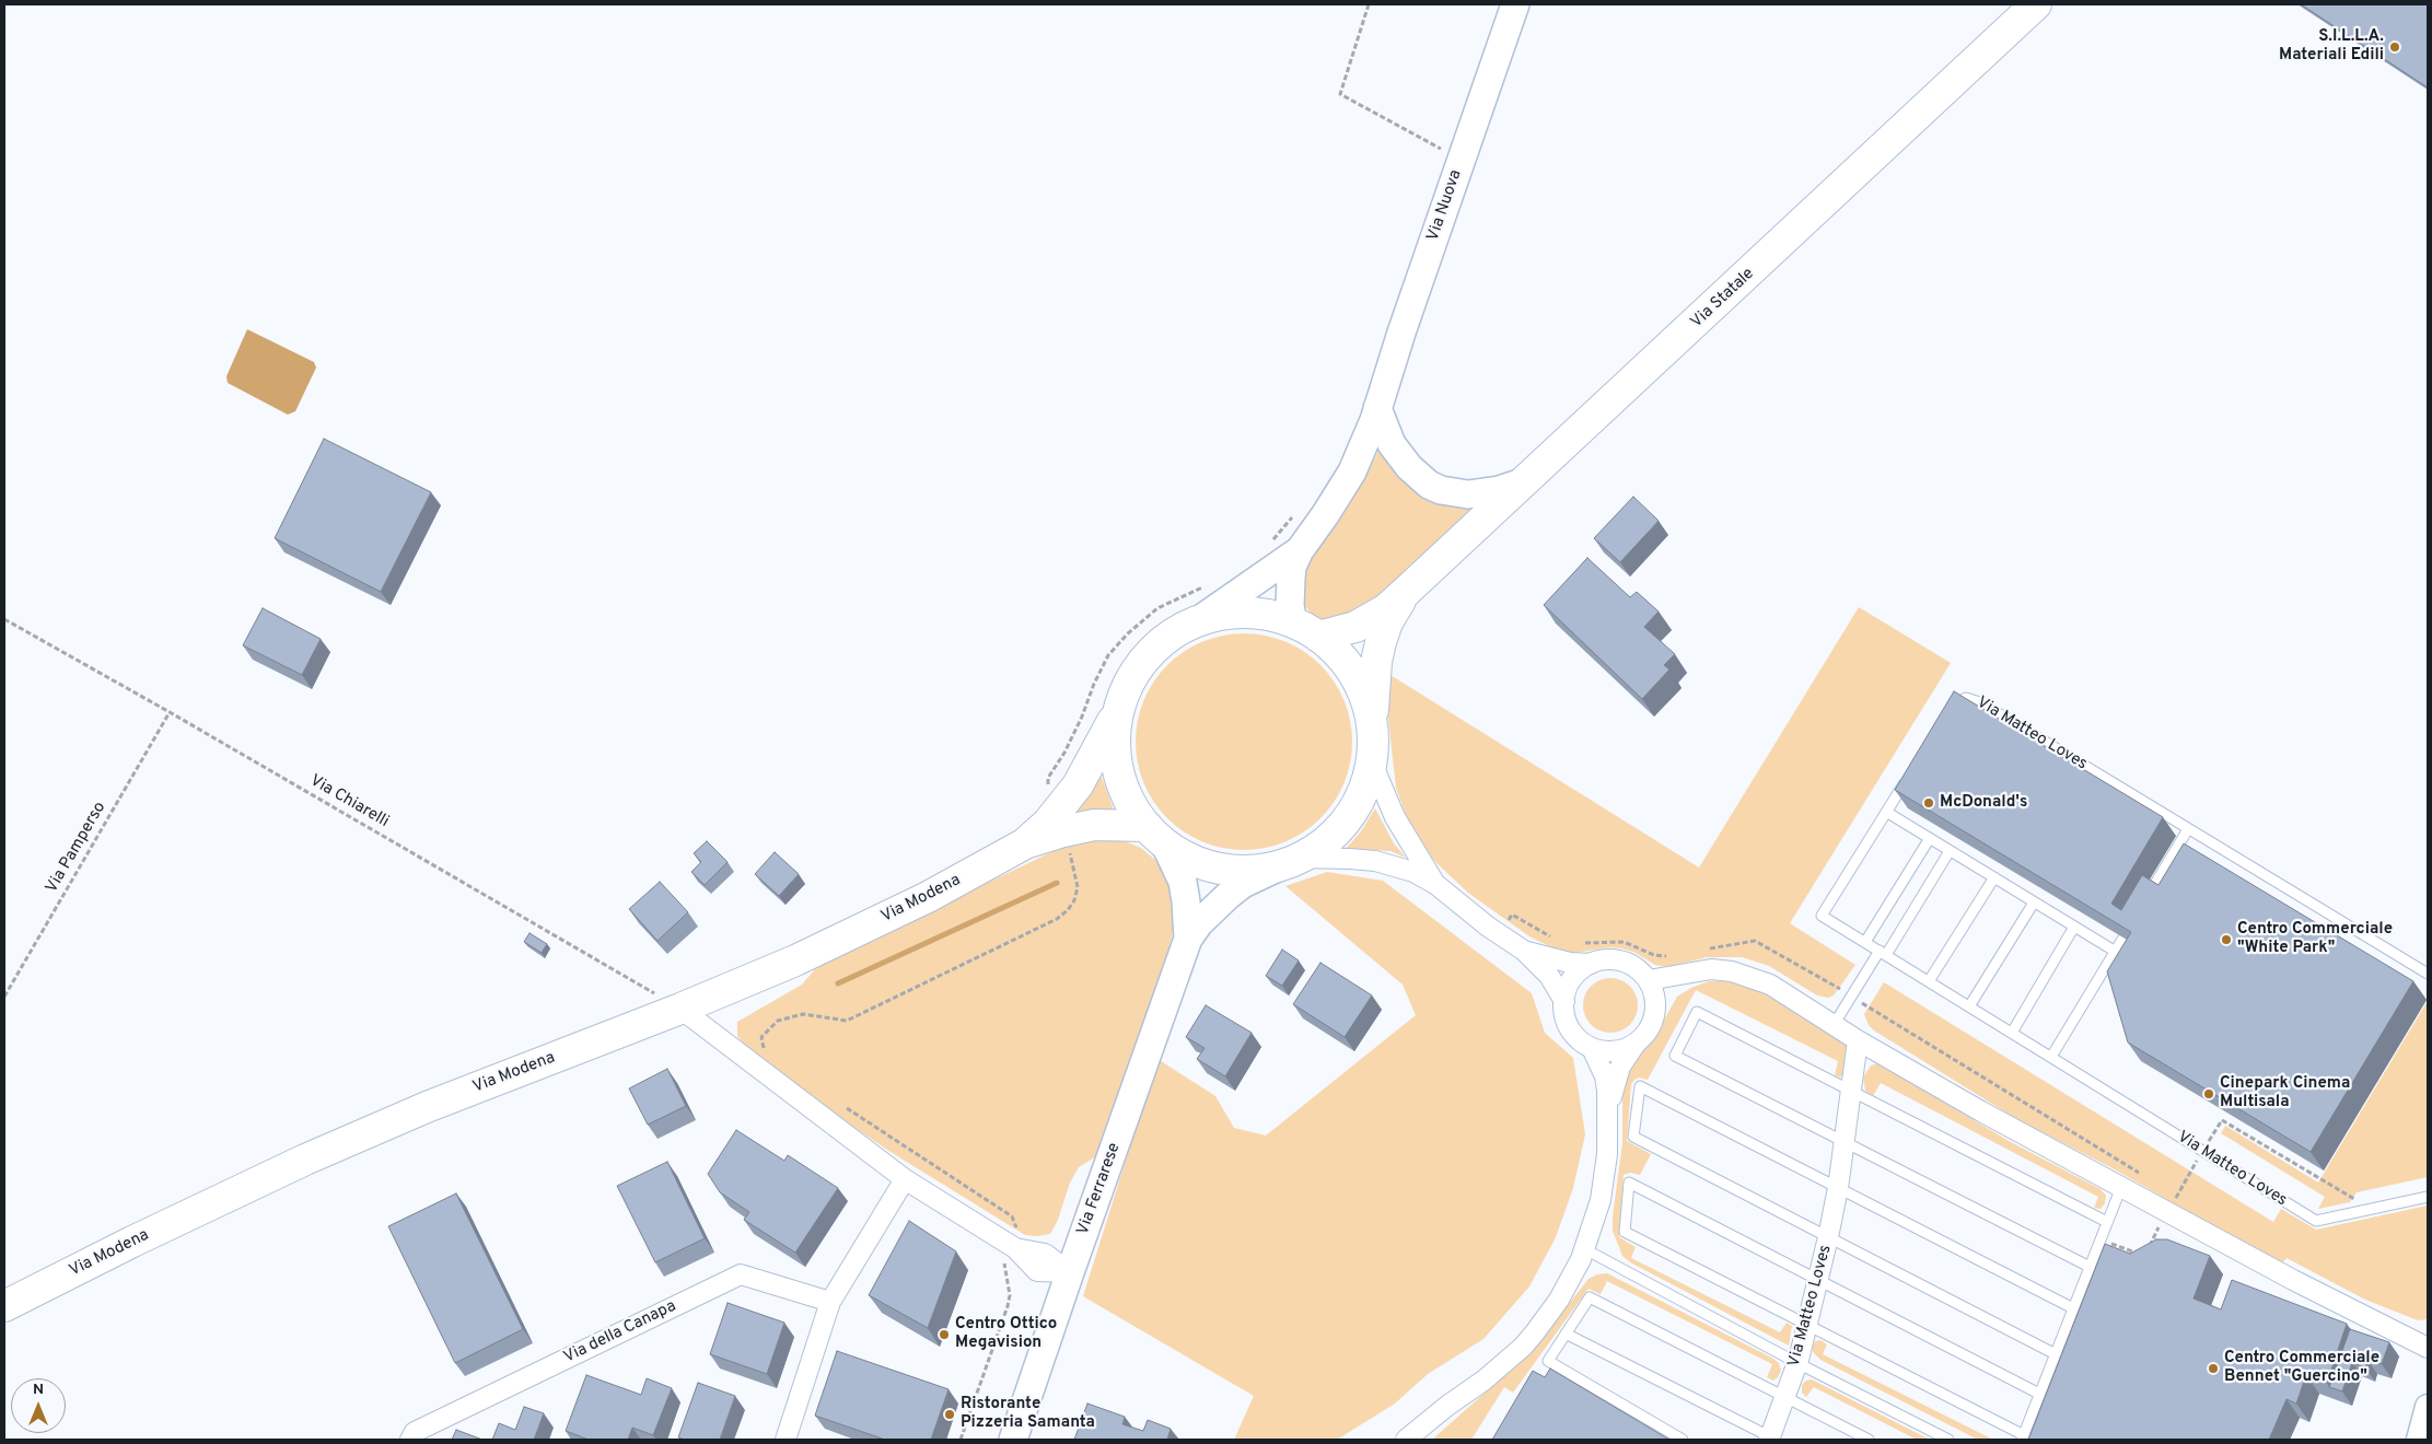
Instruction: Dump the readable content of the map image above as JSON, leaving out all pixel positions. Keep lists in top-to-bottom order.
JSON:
{
  "streets": {
    "main road": [
      "Via Nuova",
      "Via Statale",
      "Via Modena",
      "Via Ferrarese"
    ],
    "street": ["Via Matteo Loves", "Via della Canapa"],
    "path": ["Via Chiarelli", "Via Pamperso"]
  },
  "crossings": [
    ["Via Nuova", "Via Modena"],
    ["Via Statale", "Via Modena"],
    ["Via Chiarelli", "Via Pamperso"],
    ["Via Chiarelli", "Via Modena"],
    ["Via Modena", "Via Ferrarese"]
  ],
  "places": [
    "S.I.L.L.A. Materiali Edili",
    "McDonald's",
    "Centro Commerciale \"White Park\"",
    "Cinepark Cinema Multisala",
    "Centro Ottico Megavision",
    "Centro Commerciale Bennet \"Guercino\"",
    "Ristorante Pizzeria Samanta"
  ],
  "north": "top"
}
